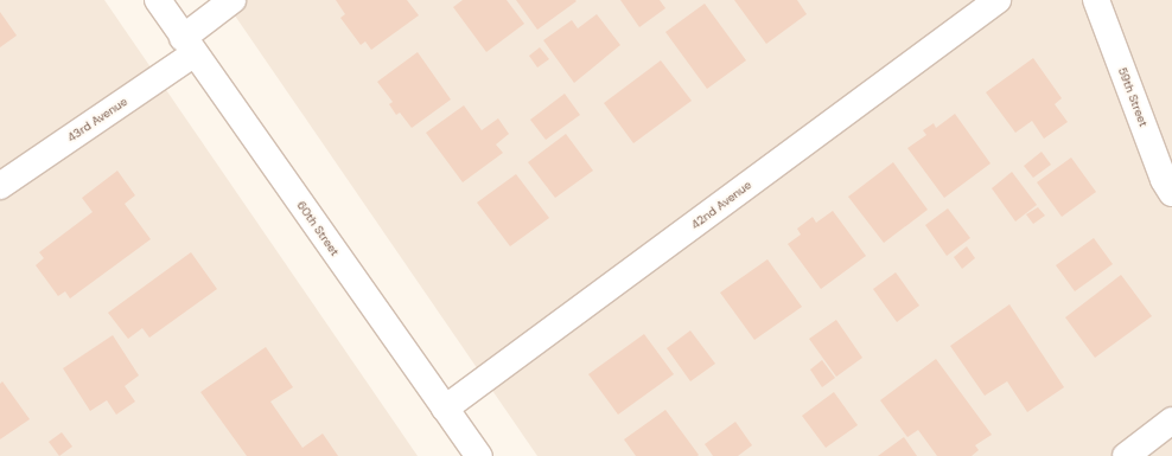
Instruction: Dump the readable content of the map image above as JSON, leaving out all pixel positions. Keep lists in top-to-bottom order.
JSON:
{
  "streets": {
    "street": [
      "59th Street",
      "43rd Avenue",
      "42nd Avenue",
      "60th Street"
    ]
  },
  "crossings": [
    ["43rd Avenue", "60th Street"],
    ["42nd Avenue", "60th Street"]
  ]
}
